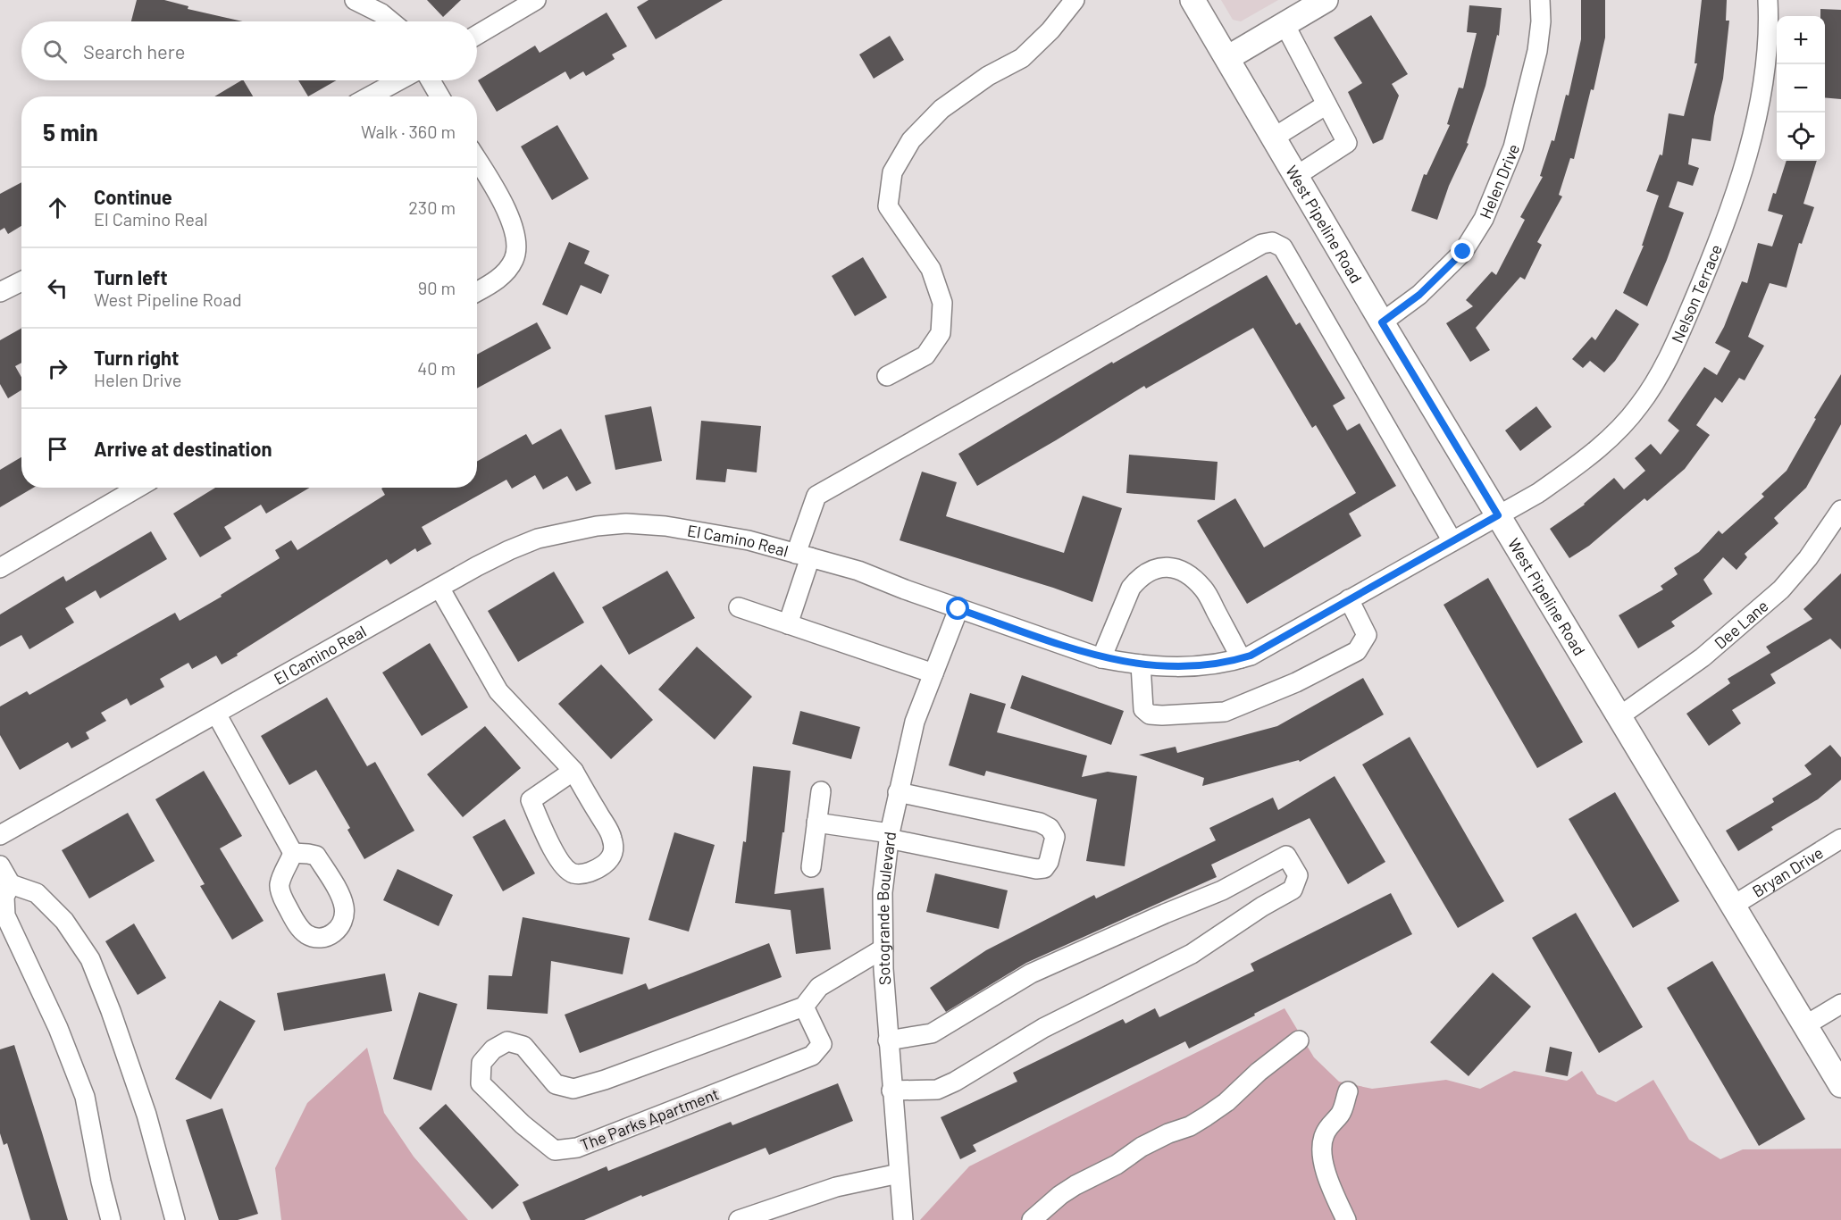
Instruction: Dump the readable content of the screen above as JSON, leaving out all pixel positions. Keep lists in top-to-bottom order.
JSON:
{
  "streets": {
    "main road": ["West Pipeline Road"],
    "street": [
      "Helen Drive",
      "Nelson Terrace",
      "El Camino Real",
      "Dee Lane",
      "Bryan Drive",
      "Sotogrande Boulevard",
      "The Parks Apartment"
    ]
  },
  "crossings": [
    ["Helen Drive", "West Pipeline Road"],
    ["West Pipeline Road", "Nelson Terrace"],
    ["West Pipeline Road", "El Camino Real"],
    ["West Pipeline Road", "Dee Lane"],
    ["West Pipeline Road", "Bryan Drive"],
    ["Nelson Terrace", "El Camino Real"],
    ["El Camino Real", "Sotogrande Boulevard"]
  ],
  "page": {
    "map_buttons": ["+", "−"],
    "search": "Search here",
    "heading": ["5 min", "Walk · 360 m"],
    "list": [
      ["Continue", "El Camino Real", "230 m"],
      ["Turn left", "West Pipeline Road", "90 m"],
      ["Turn right", "Helen Drive", "40 m"],
      "Arrive at destination"
    ]
  }
}
